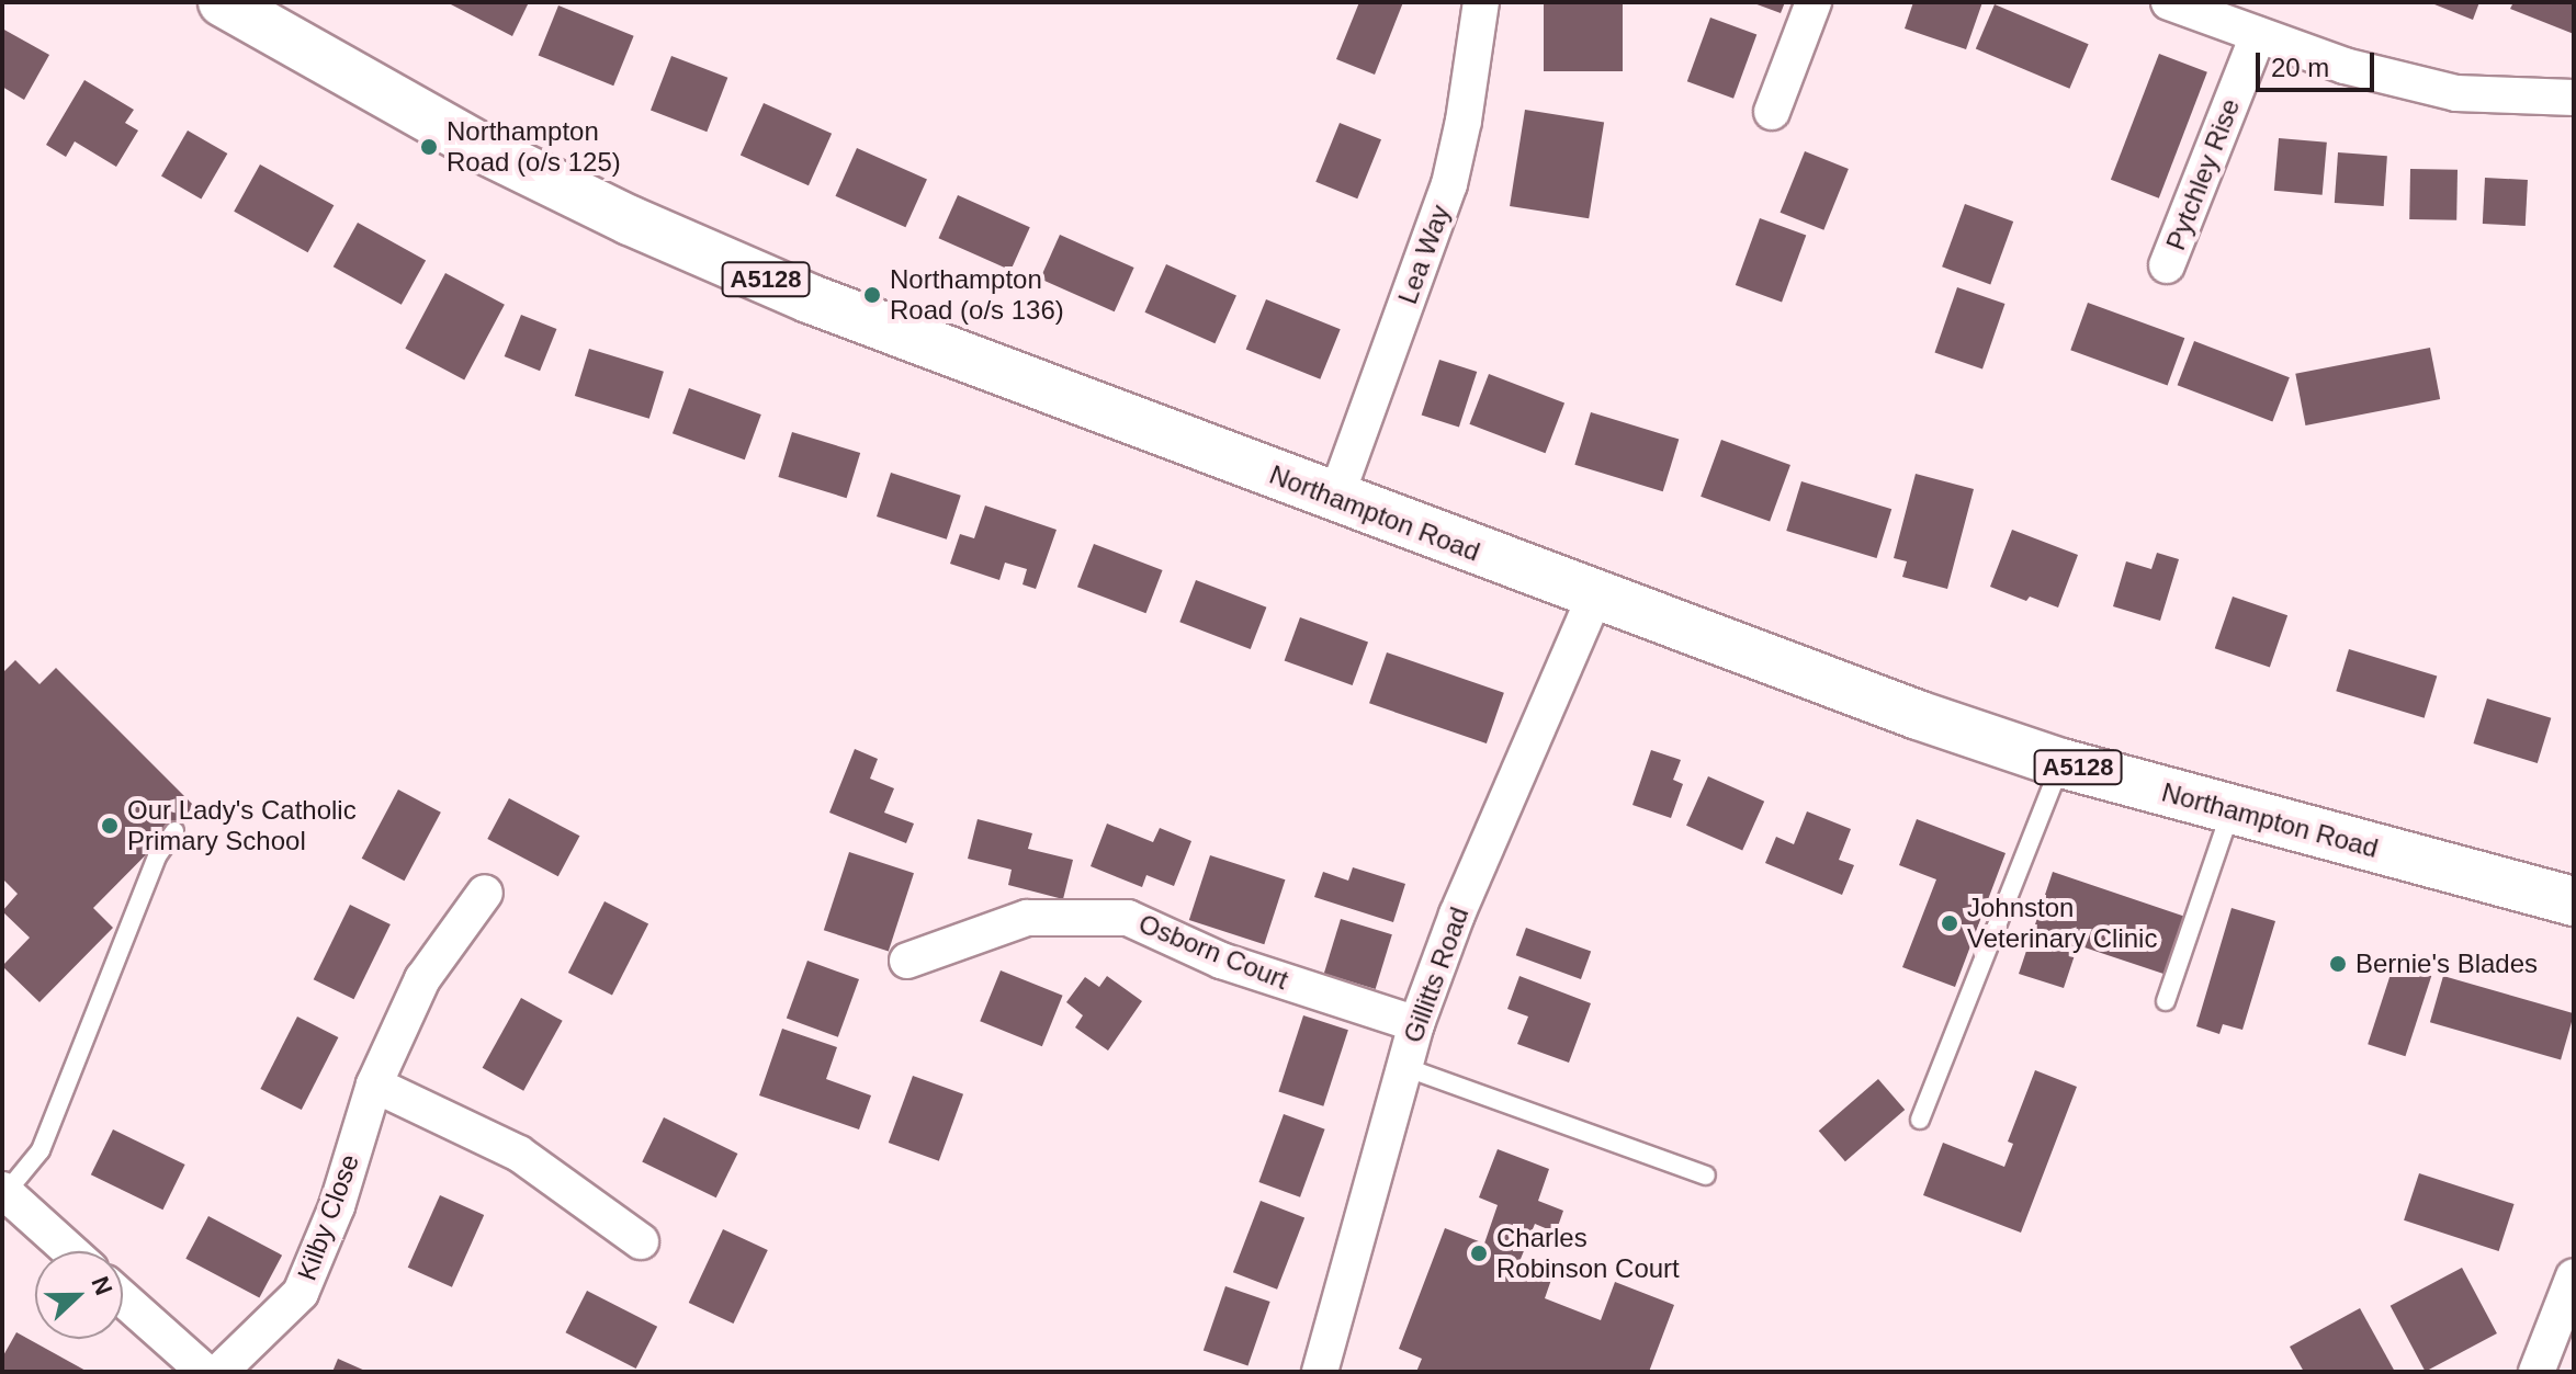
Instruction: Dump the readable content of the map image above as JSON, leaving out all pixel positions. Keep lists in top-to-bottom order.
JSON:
{
  "streets": {
    "main road": ["A5128", "Northampton Road"],
    "street": [
      "Pytchley Rise",
      "Lea Way",
      "Osborn Court",
      "Gillitts Road",
      "Kilby Close"
    ]
  },
  "crossings": [
    ["Lea Way", "Northampton Road"],
    ["Northampton Road", "Gillitts Road"],
    ["Osborn Court", "Gillitts Road"]
  ],
  "places": [
    "Northampton Road (o/s 125)",
    "Northampton Road (o/s 136)",
    "Our Lady's Catholic Primary School",
    "Johnston Veterinary Clinic",
    "Bernie's Blades",
    "Charles Robinson Court"
  ],
  "scale_bar": "20 m",
  "north": "right"
}
